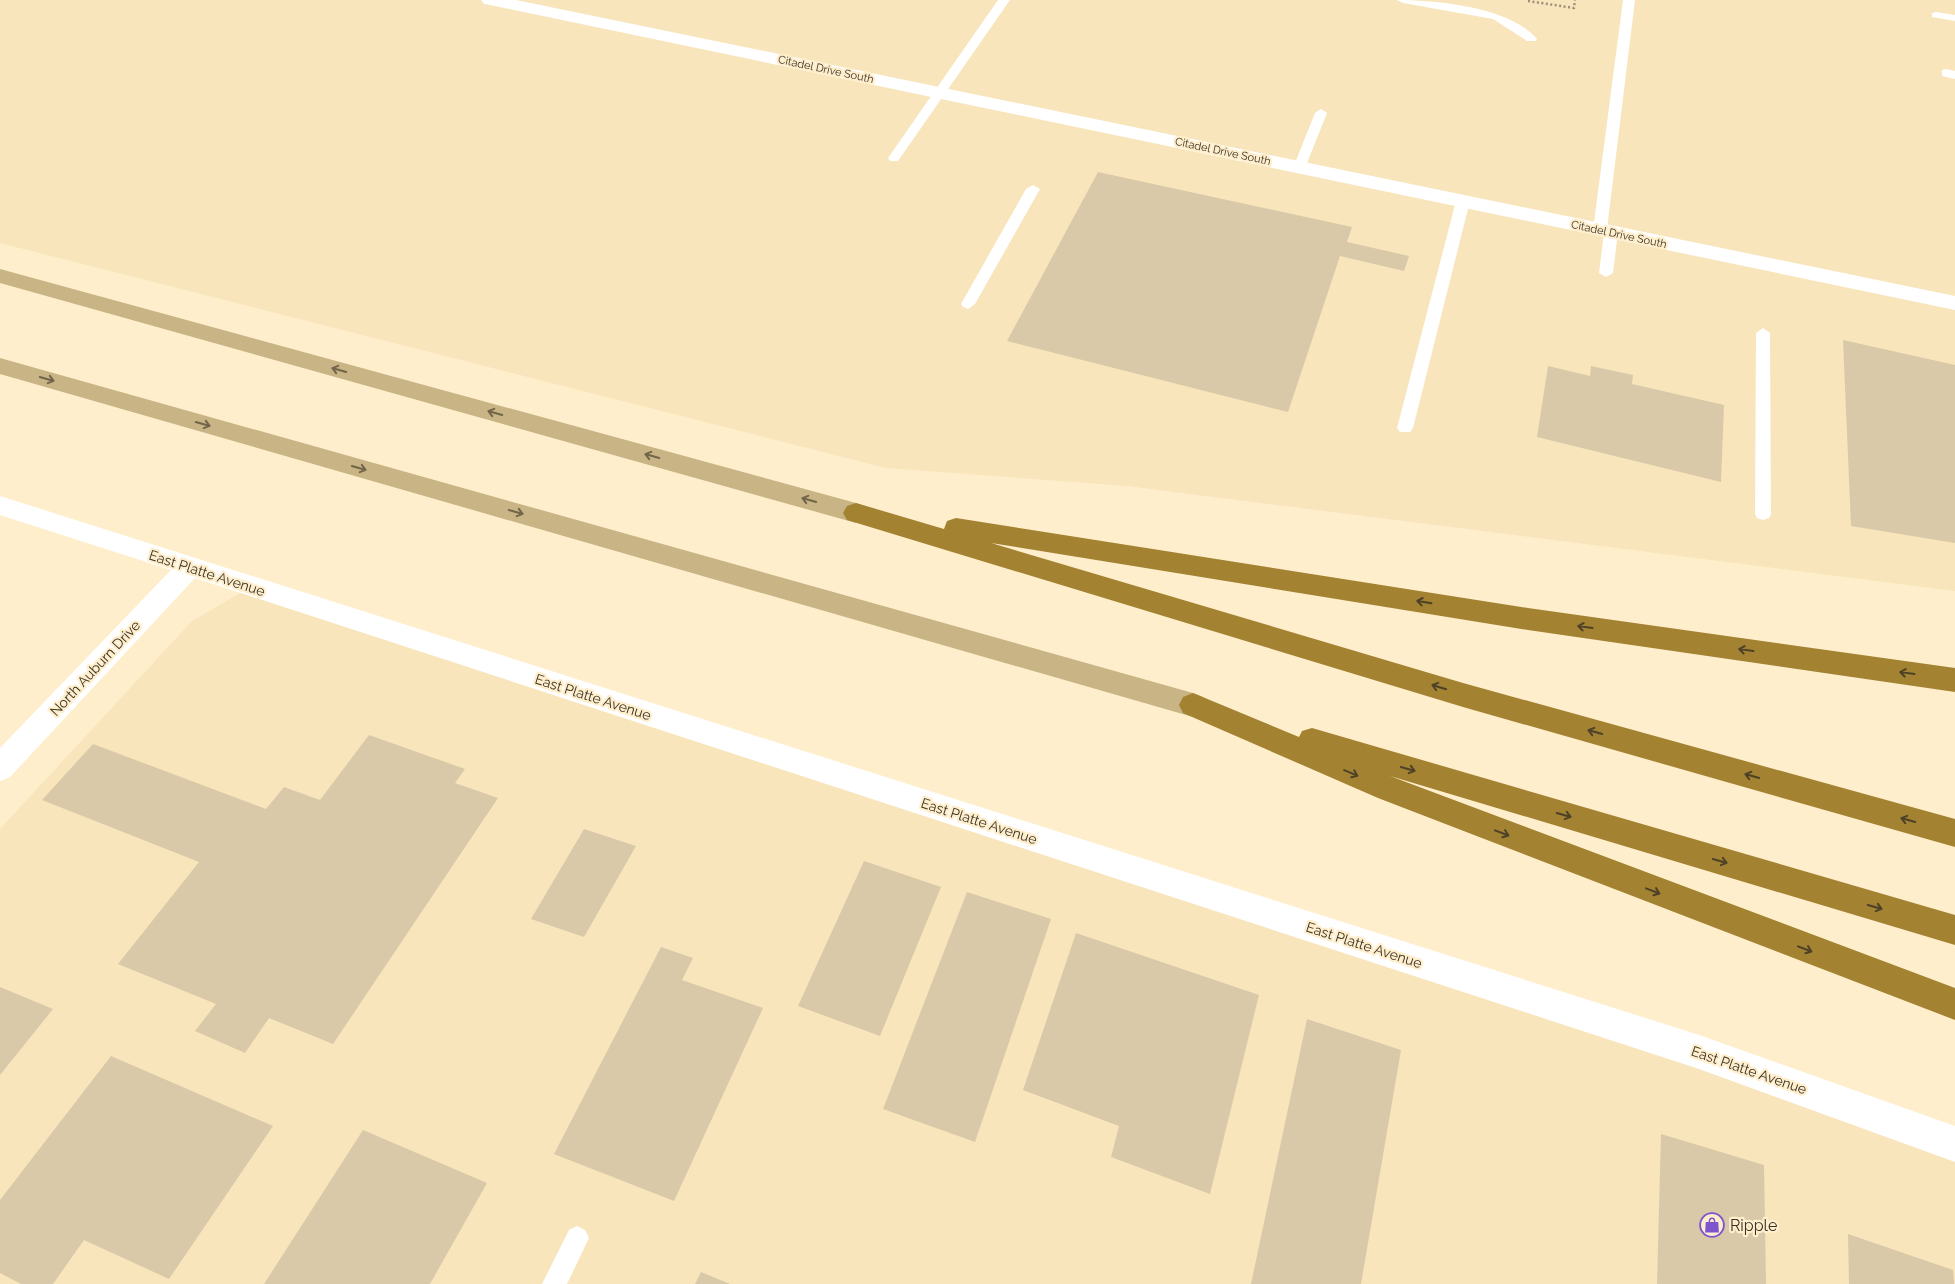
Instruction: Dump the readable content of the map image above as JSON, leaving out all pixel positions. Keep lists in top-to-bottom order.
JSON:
{
  "streets": {
    "street": ["Citadel Drive South", "East Platte Avenue", "North Auburn Drive"]
  },
  "crossings": [
    ["East Platte Avenue", "North Auburn Drive"]
  ],
  "places": {
    "shop": ["Ripple"]
  }
}
